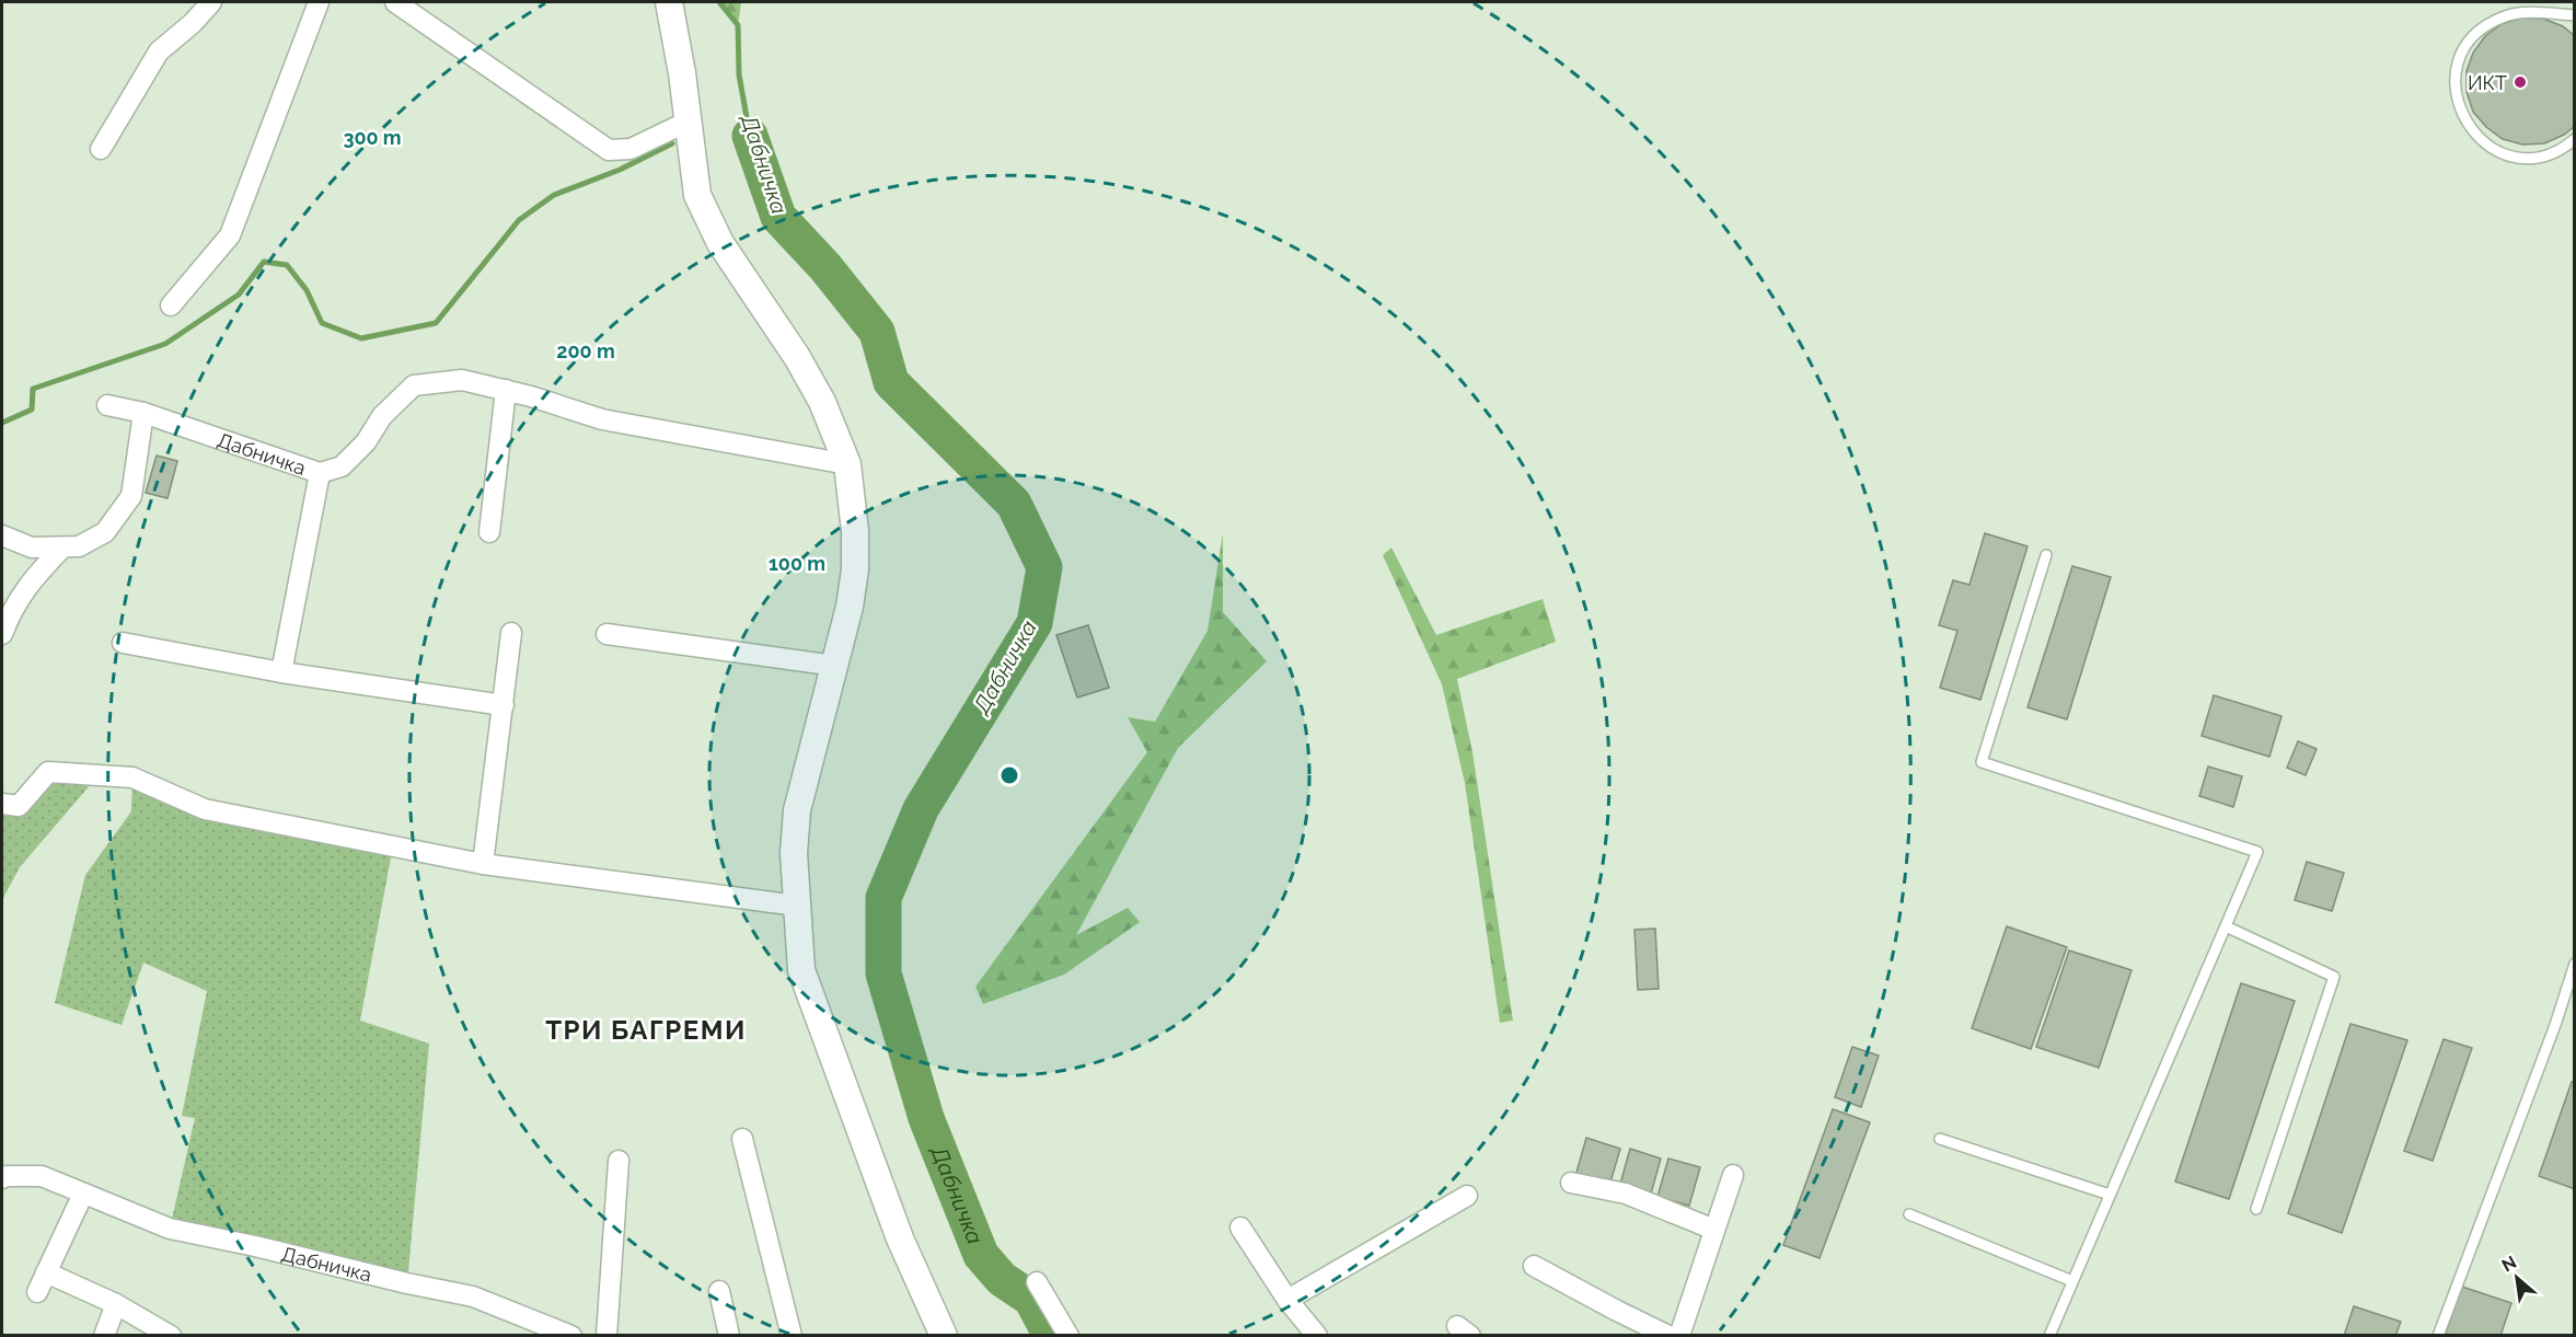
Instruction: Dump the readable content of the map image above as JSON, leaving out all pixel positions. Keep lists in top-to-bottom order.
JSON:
{
  "streets": {
    "street": ["Дабничка"]
  },
  "districts": ["ТРИ БАГРЕМИ"],
  "water": ["Дабничка"],
  "places": ["ИКТ"],
  "north": "top left",
  "rings": ["300 m", "200 m", "100 m"]
}
